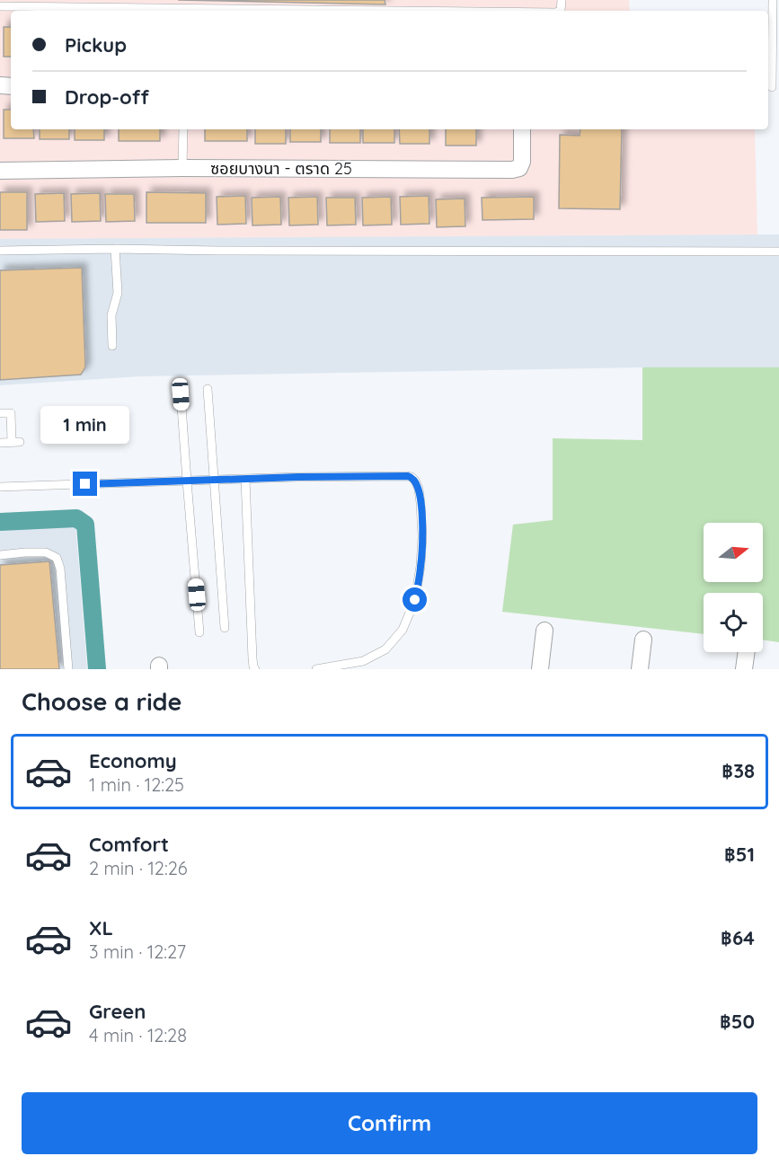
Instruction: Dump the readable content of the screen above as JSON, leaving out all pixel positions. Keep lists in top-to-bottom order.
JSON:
{
  "streets": {
    "street": ["ซอยบางนา - ตราด 25"]
  },
  "north": "right",
  "page": {
    "banner": ["Pickup", "Drop-off"],
    "bubble": "1 min",
    "heading": "Choose a ride",
    "list": [
      {
        "name": "Economy",
        "note": "1 min · 12:25",
        "value": "฿38"
      },
      {
        "name": "Comfort",
        "note": "2 min · 12:26",
        "value": "฿51"
      },
      {
        "name": "XL",
        "note": "3 min · 12:27",
        "value": "฿64"
      },
      {
        "name": "Green",
        "note": "4 min · 12:28",
        "value": "฿50"
      }
    ],
    "buttons": "Confirm"
  }
}
